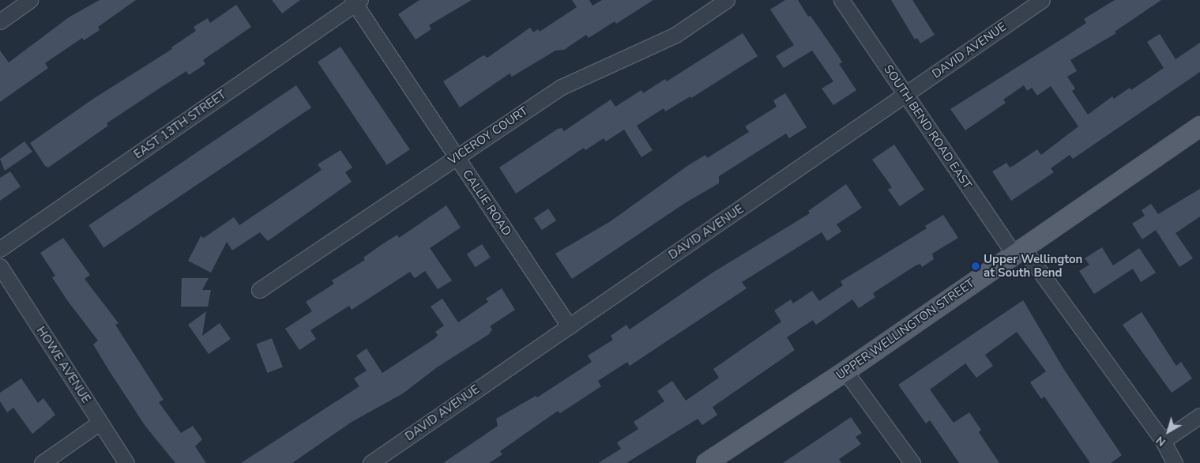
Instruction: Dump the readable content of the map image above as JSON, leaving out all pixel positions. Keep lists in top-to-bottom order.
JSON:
{
  "streets": {
    "main road": ["UPPER WELLINGTON STREET"],
    "street": [
      "DAVID AVENUE",
      "EAST 13TH STREET",
      "SOUTH BEND ROAD EAST",
      "VICEROY COURT",
      "CALLIE ROAD",
      "HOWE AVENUE"
    ]
  },
  "crossings": [
    ["DAVID AVENUE", "SOUTH BEND ROAD EAST"],
    ["DAVID AVENUE", "CALLIE ROAD"],
    ["EAST 13TH STREET", "CALLIE ROAD"],
    ["SOUTH BEND ROAD EAST", "UPPER WELLINGTON STREET"],
    ["VICEROY COURT", "CALLIE ROAD"]
  ],
  "places": ["Upper Wellington at South Bend"],
  "north": "bottom left"
}
